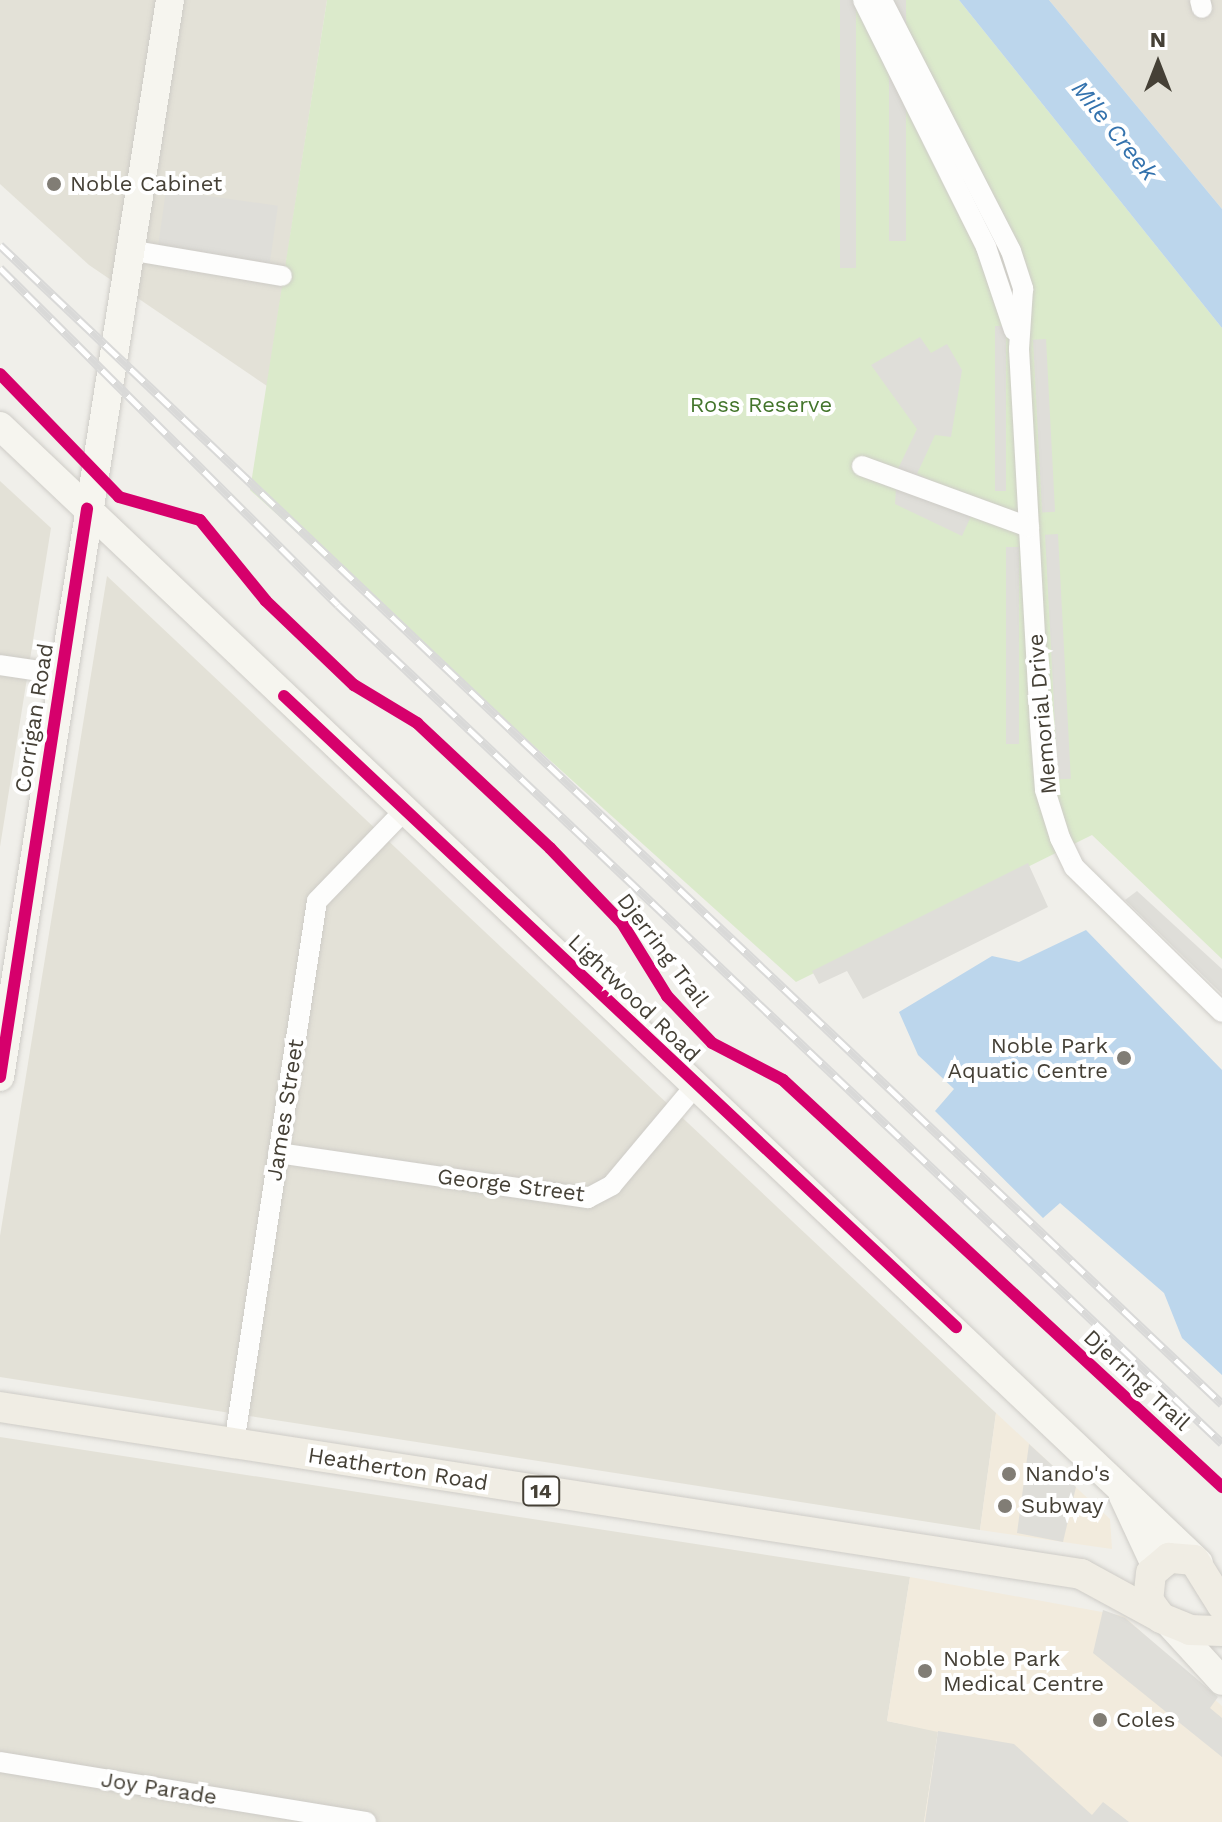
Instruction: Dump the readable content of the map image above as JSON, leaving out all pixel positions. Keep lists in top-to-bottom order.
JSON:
{
  "streets": {
    "main road": [
      "Corrigan Road",
      "Lightwood Road",
      "Heatherton Road",
      "14"
    ],
    "street": [
      "Memorial Drive",
      "James Street",
      "George Street",
      "Joy Parade"
    ],
    "cycle path": ["Djerring Trail"]
  },
  "crossings": [
    ["Corrigan Road", "Lightwood Road"],
    ["Lightwood Road", "James Street"],
    ["Lightwood Road", "George Street"],
    ["Lightwood Road", "Heatherton Road"],
    ["Lightwood Road", "14"],
    ["James Street", "George Street"],
    ["James Street", "Heatherton Road"],
    ["Heatherton Road", "14"]
  ],
  "water": ["Mile Creek"],
  "parks": ["Ross Reserve"],
  "places": [
    "Noble Cabinet",
    "Noble Park Aquatic Centre",
    "Nando's",
    "Subway",
    "Noble Park Medical Centre",
    "Coles"
  ],
  "north": "top"
}
